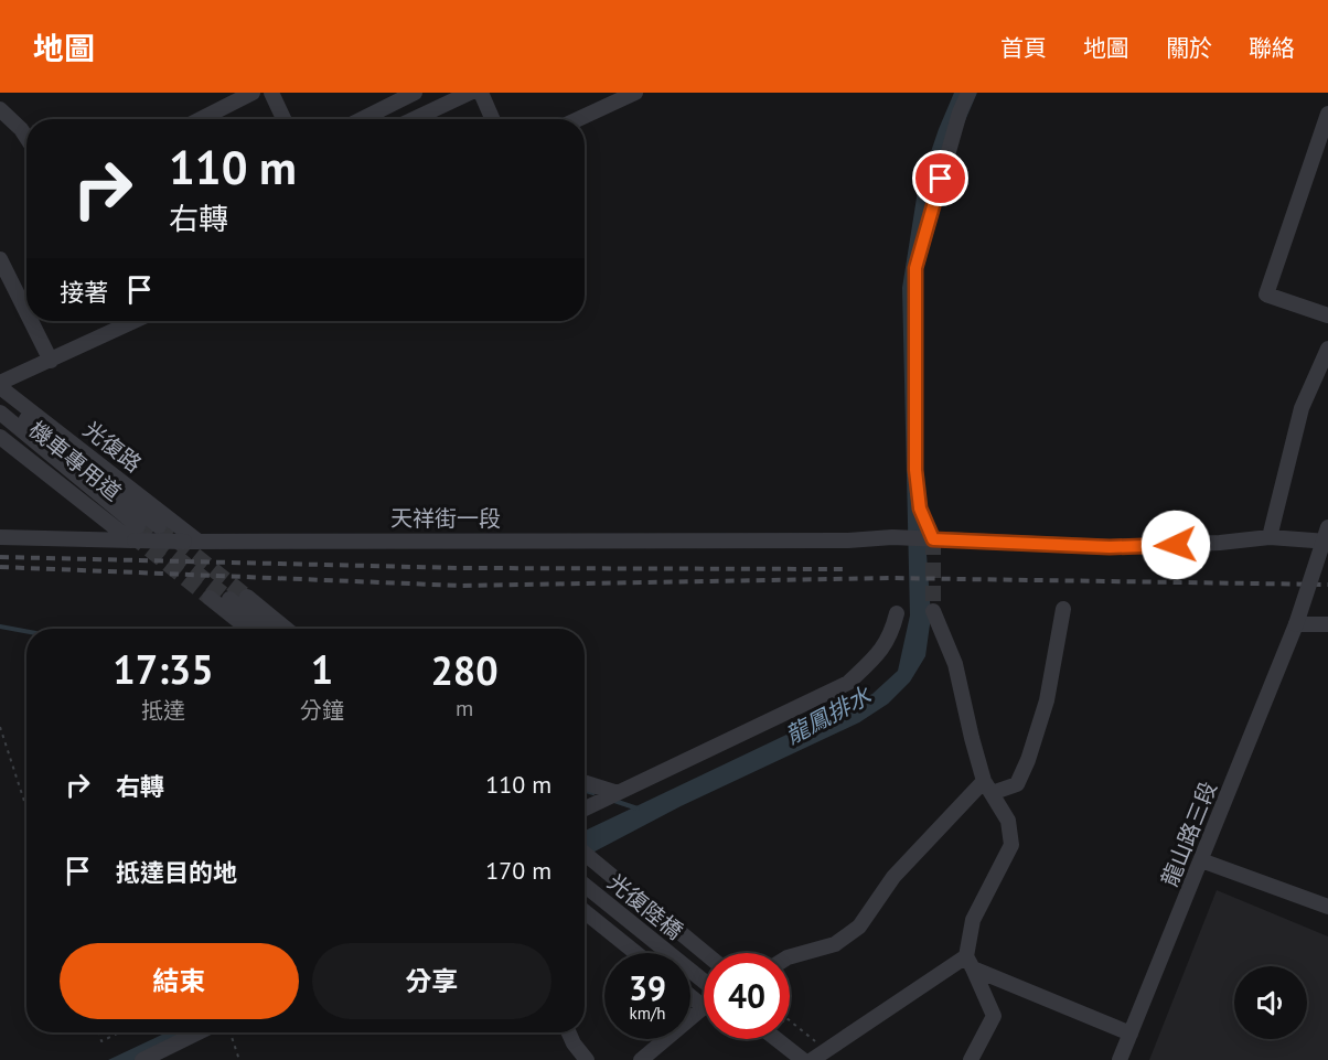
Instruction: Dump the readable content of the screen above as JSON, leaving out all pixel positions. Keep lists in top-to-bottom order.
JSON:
{
  "streets": {
    "street": [
      "光復路",
      "機車專用道",
      "天祥街一段",
      "龍山路三段",
      "光復陸橋"
    ]
  },
  "crossings": [
    ["光復路", "機車專用道"],
    ["光復路", "天祥街一段"],
    ["機車專用道", "天祥街一段"]
  ],
  "water": ["龍鳳排水"],
  "page": {
    "header": "地圖",
    "nav": [
      "首頁",
      "地圖",
      "關於",
      "聯絡"
    ],
    "turn": ["110 m", "右轉"],
    "then": "接著",
    "eta": [
      "17:35",
      "抵達",
      "1",
      "分鐘",
      "280",
      "m"
    ],
    "list": [
      {
        "name": "右轉",
        "value": "110 m"
      },
      {
        "name": "抵達目的地",
        "value": "170 m"
      }
    ],
    "buttons": ["結束", "分享"],
    "speed": "39 km/h",
    "limit": "40"
  }
}
